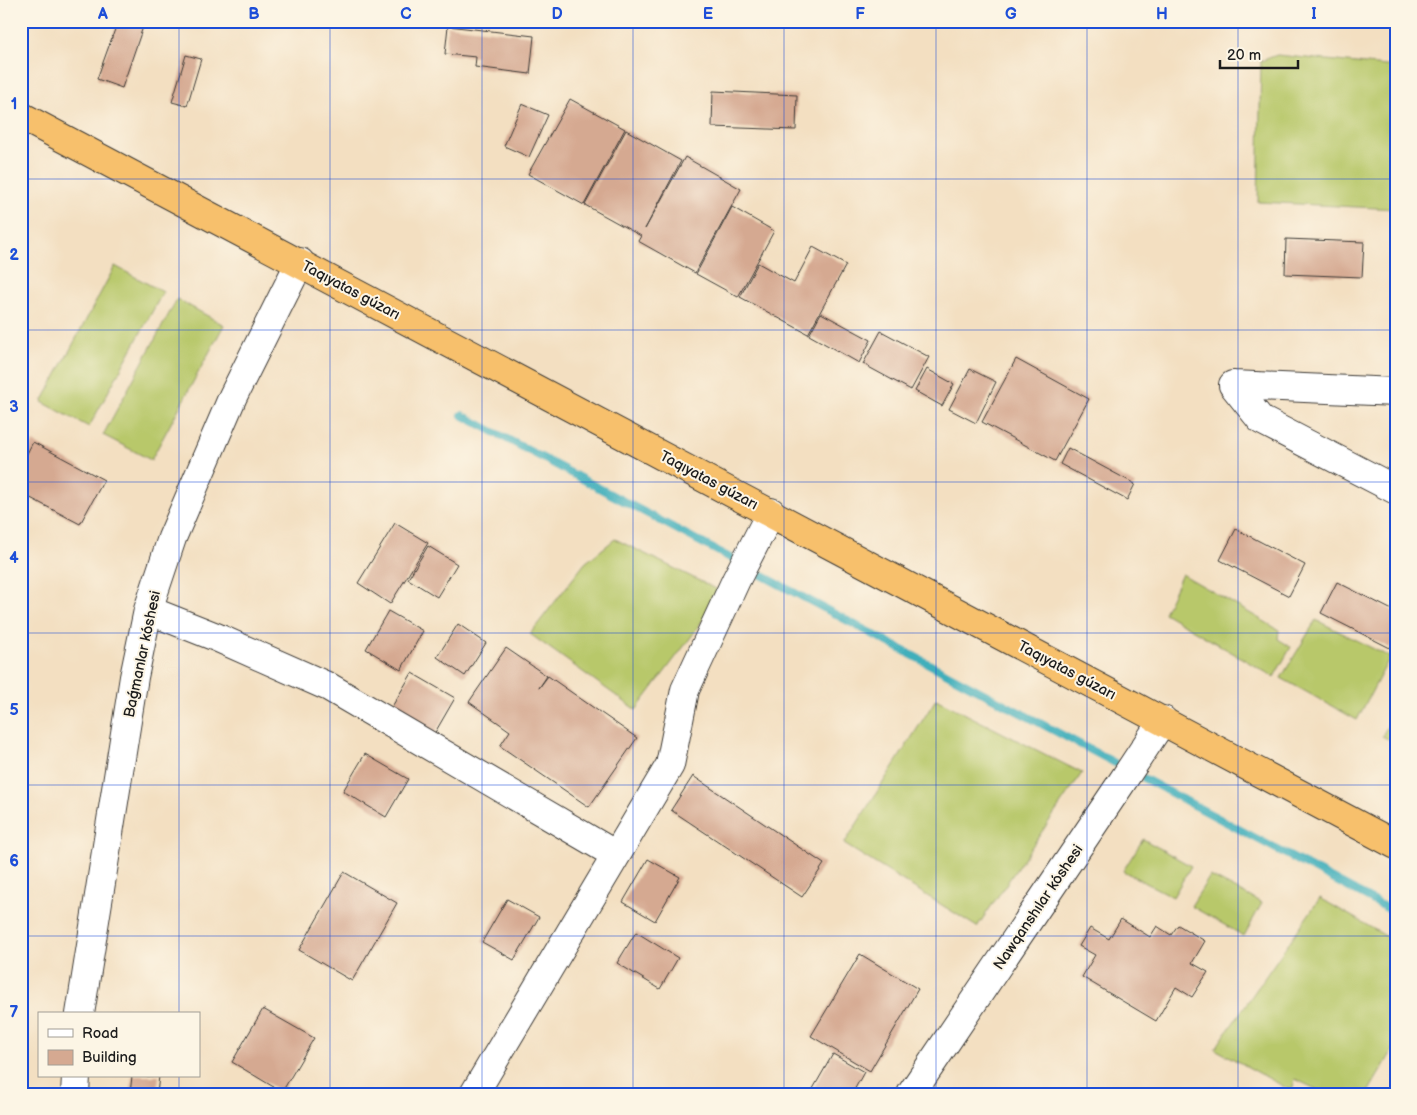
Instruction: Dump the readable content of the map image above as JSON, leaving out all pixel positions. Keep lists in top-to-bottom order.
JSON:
{
  "streets": {
    "highway": ["Taqıyatas gúzarı"],
    "street": ["Baǵmanlar kóshesi", "Nawqanshılar kóshesi"]
  },
  "crossings": [
    ["Taqıyatas gúzarı", "Baǵmanlar kóshesi"],
    ["Taqıyatas gúzarı", "Nawqanshılar kóshesi"]
  ],
  "legend": ["Road", "Building"],
  "scale_bar": "20 m",
  "grid": {
    "columns": [
      "A",
      "B",
      "C",
      "D",
      "E",
      "F",
      "G",
      "H",
      "I"
    ],
    "rows": [
      "1",
      "2",
      "3",
      "4",
      "5",
      "6",
      "7"
    ]
  }
}
